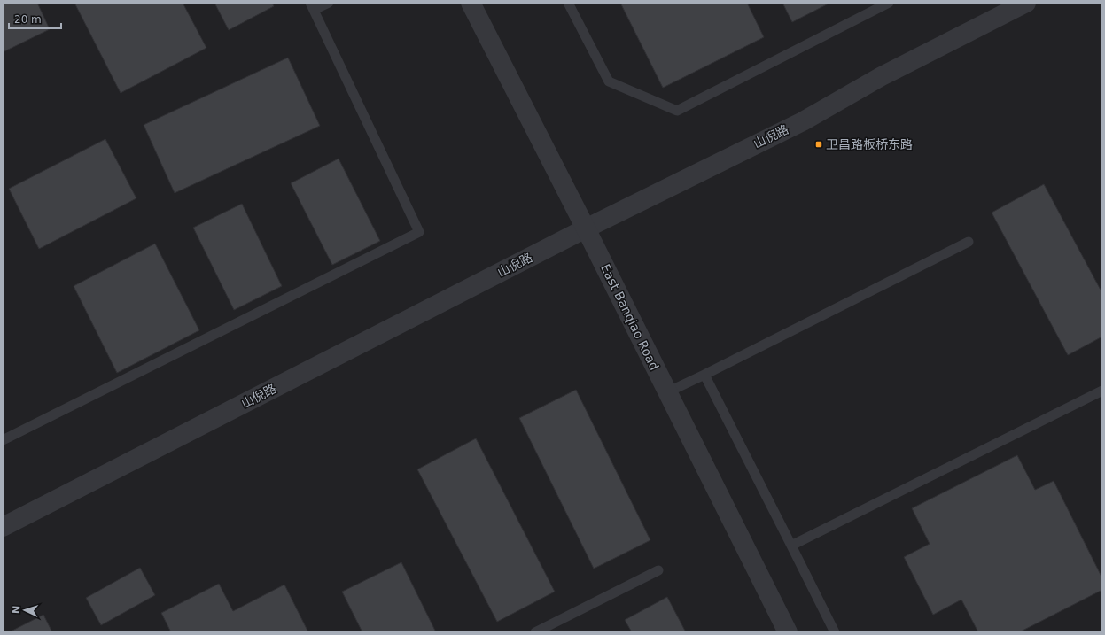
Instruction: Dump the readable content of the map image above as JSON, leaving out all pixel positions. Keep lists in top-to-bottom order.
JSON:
{
  "streets": {
    "street": ["山倪路", "East Banqiao Road"]
  },
  "crossings": [
    ["山倪路", "East Banqiao Road"]
  ],
  "places": {
    "transit": ["卫昌路板桥东路"]
  },
  "scale_bar": "20 m",
  "north": "left"
}
